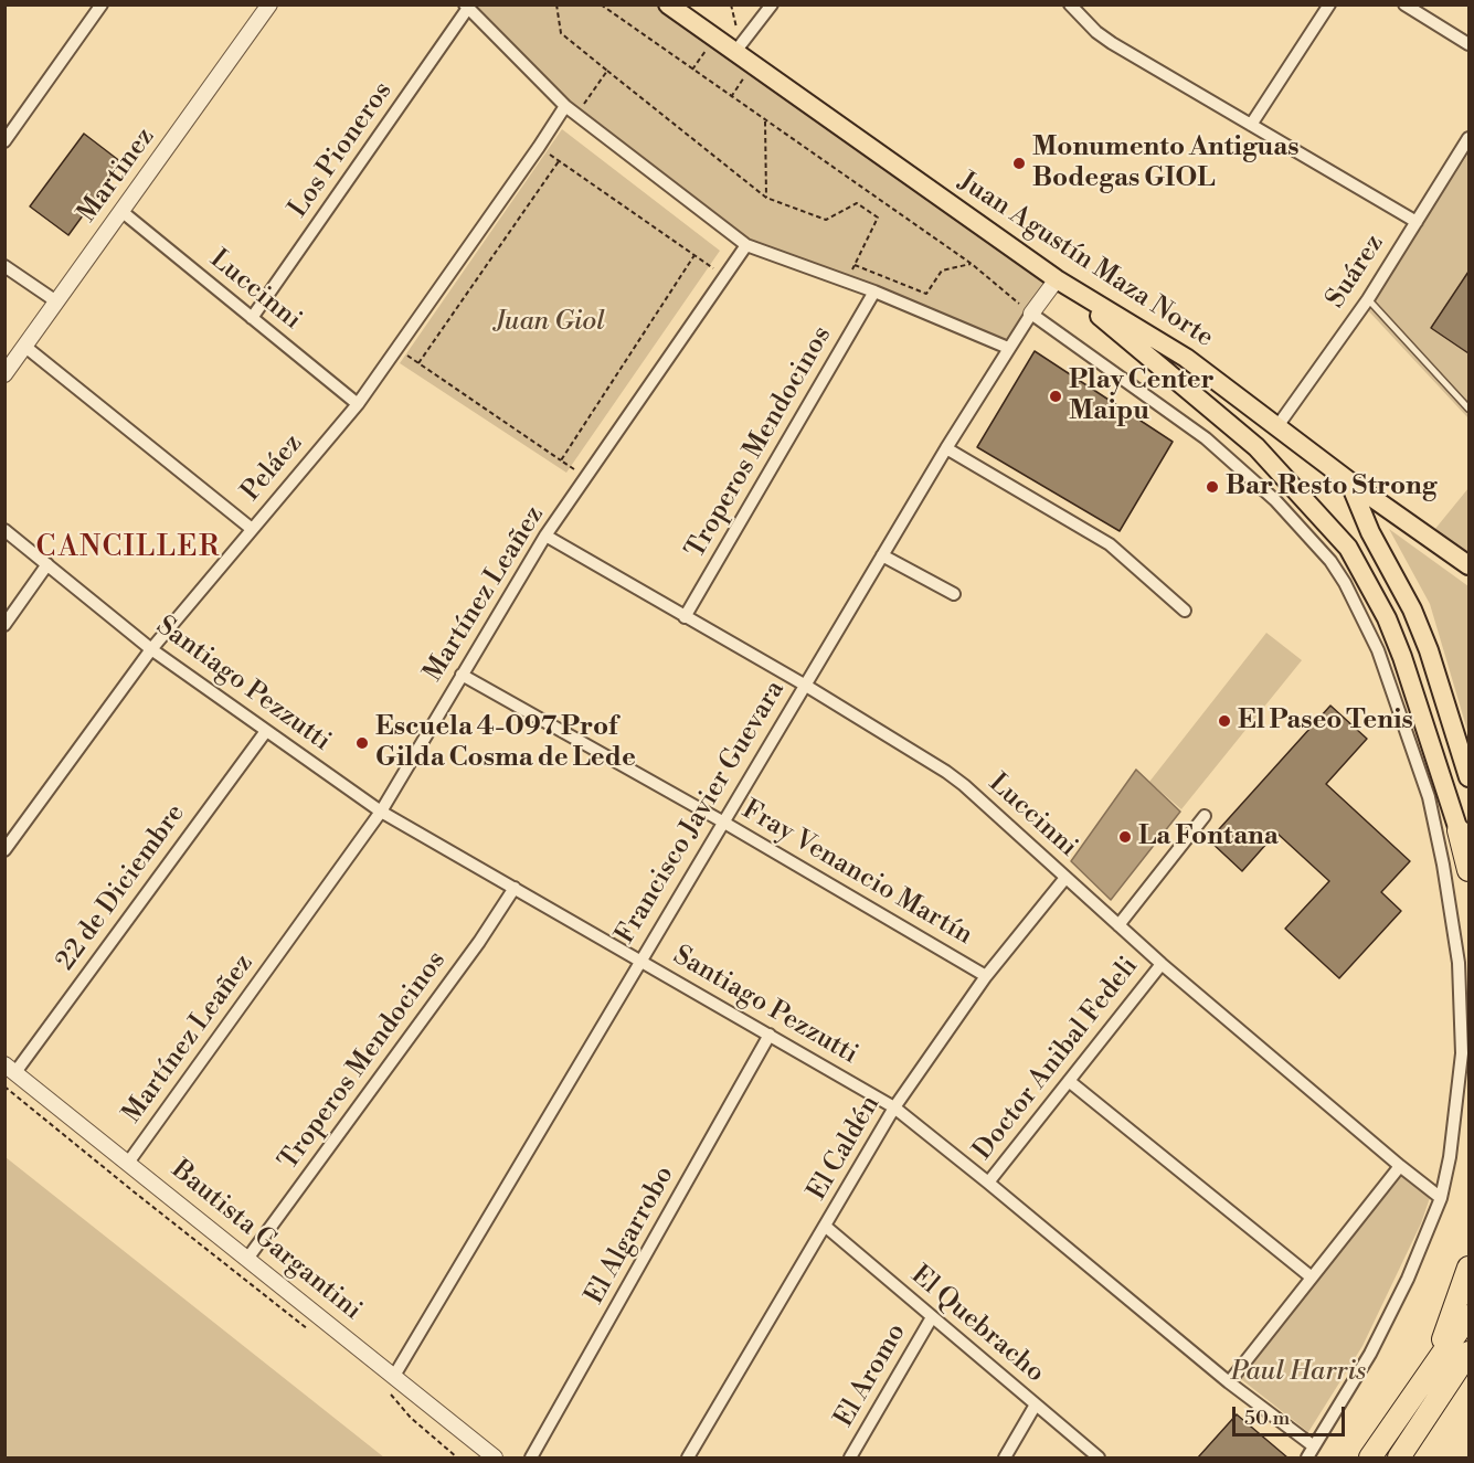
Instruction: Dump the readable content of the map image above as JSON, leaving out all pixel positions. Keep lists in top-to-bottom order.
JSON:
{
  "streets": {
    "main road": ["Juan Agustín Maza Norte"],
    "street": [
      "Los Pioneros",
      "Martinez",
      "Suárez",
      "Luccinni",
      "Troperos Mendocinos",
      "Peláez",
      "Martínez Leañez",
      "Santiago Pezzutti",
      "Francisco Javier Guevara",
      "Fray Venancio Martín",
      "22 de Diciembre",
      "Doctor Anibal Fedeli",
      "El Caldén",
      "El Algarrobo",
      "Bautista Gargantini",
      "El Quebracho",
      "El Aromo"
    ]
  },
  "crossings": [
    ["Los Pioneros", "Luccinni"],
    ["Martinez", "Luccinni"],
    ["Juan Agustín Maza Norte", "Suárez"],
    ["Juan Agustín Maza Norte", "Francisco Javier Guevara"],
    ["Luccinni", "Troperos Mendocinos"],
    ["Luccinni", "Peláez"],
    ["Luccinni", "Martínez Leañez"],
    ["Luccinni", "Francisco Javier Guevara"],
    ["Luccinni", "Doctor Anibal Fedeli"],
    ["Luccinni", "El Caldén"],
    ["Troperos Mendocinos", "Santiago Pezzutti"],
    ["Troperos Mendocinos", "Bautista Gargantini"],
    ["Peláez", "Santiago Pezzutti"],
    ["Martínez Leañez", "Santiago Pezzutti"],
    ["Martínez Leañez", "Fray Venancio Martín"],
    ["Martínez Leañez", "Bautista Gargantini"],
    ["Santiago Pezzutti", "Francisco Javier Guevara"],
    ["Santiago Pezzutti", "22 de Diciembre"],
    ["Santiago Pezzutti", "Doctor Anibal Fedeli"],
    ["Santiago Pezzutti", "El Caldén"],
    ["Santiago Pezzutti", "El Algarrobo"],
    ["Francisco Javier Guevara", "Fray Venancio Martín"],
    ["Francisco Javier Guevara", "Bautista Gargantini"],
    ["Fray Venancio Martín", "El Caldén"],
    ["22 de Diciembre", "Bautista Gargantini"],
    ["El Caldén", "El Quebracho"],
    ["El Quebracho", "El Aromo"]
  ],
  "districts": ["CANCILLER"],
  "parks": ["Juan Giol", "Paul Harris"],
  "places": [
    "Monumento Antiguas Bodegas GIOL",
    "Play Center Maipu",
    "Bar Resto Strong",
    "El Paseo Tenis",
    "Escuela 4-097 Prof Gilda Cosma de Lede",
    "La Fontana"
  ],
  "scale_bar": "50 m"
}
